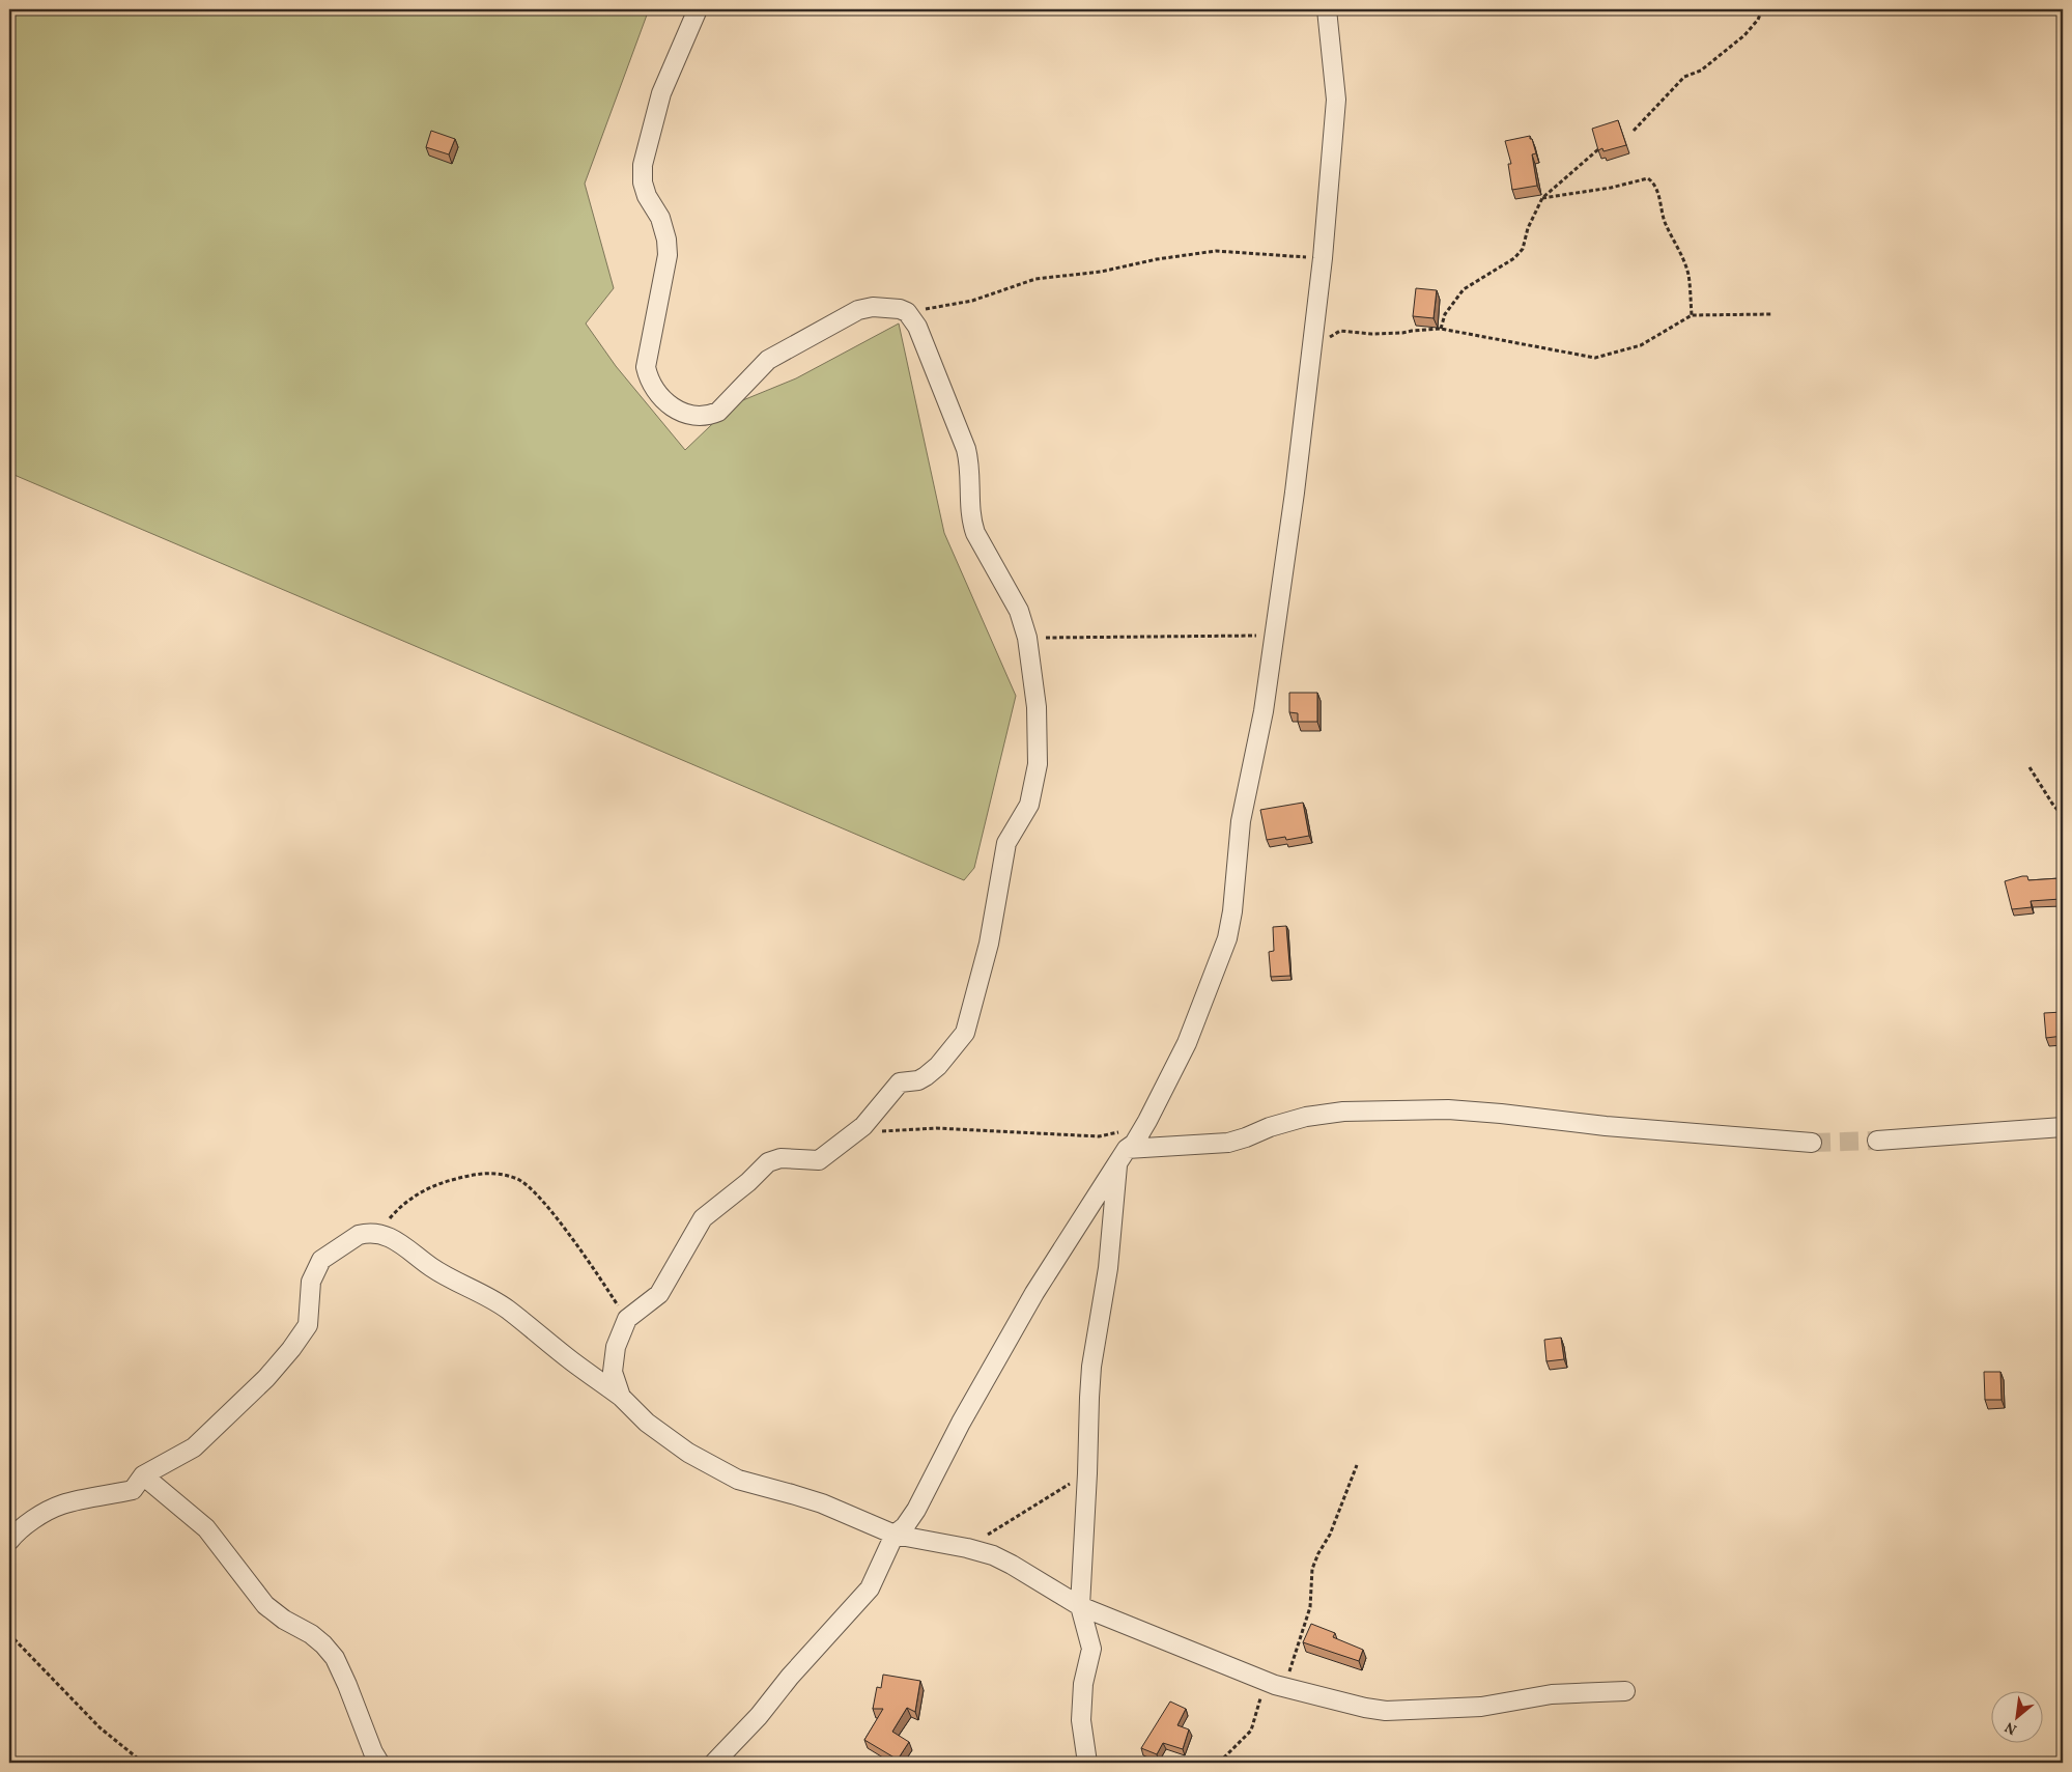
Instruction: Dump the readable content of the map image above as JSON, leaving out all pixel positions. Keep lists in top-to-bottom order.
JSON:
{
  "north": "bottom left"
}
